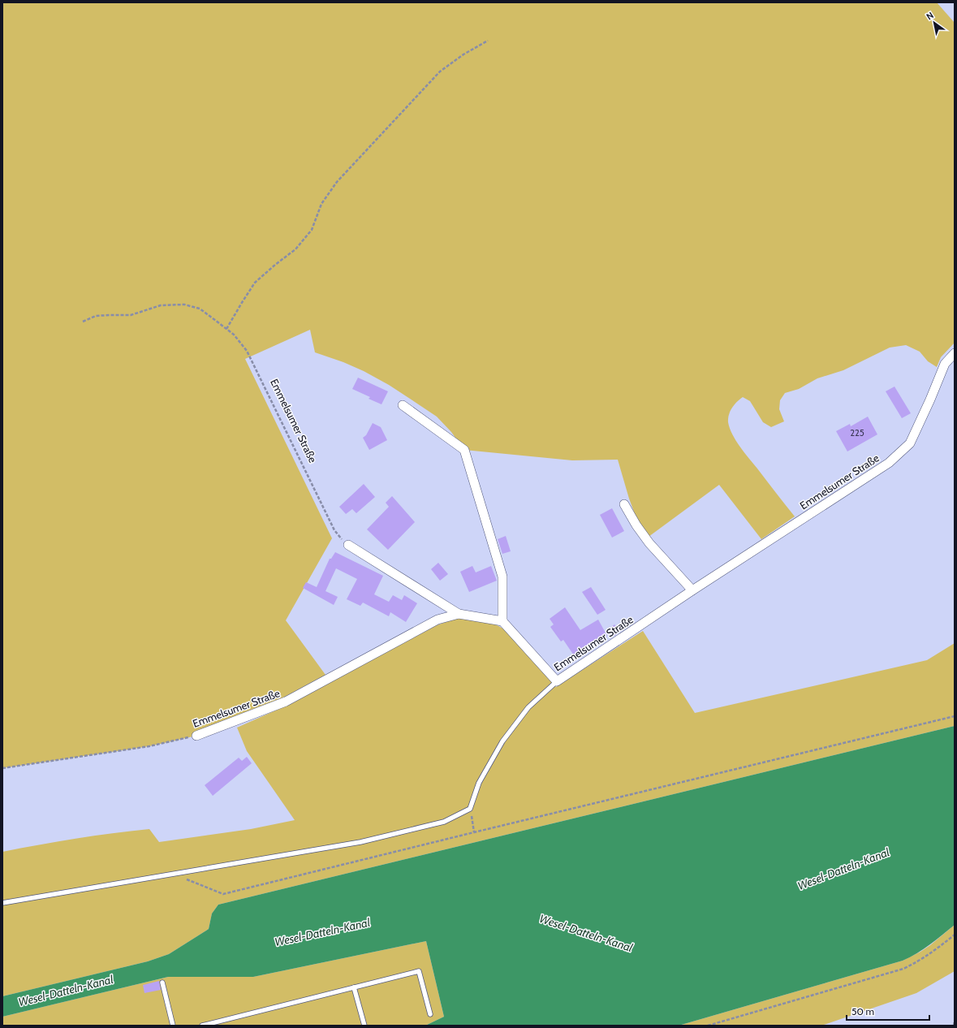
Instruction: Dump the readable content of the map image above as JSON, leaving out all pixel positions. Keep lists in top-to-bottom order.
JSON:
{
  "streets": {
    "street": ["Emmelsumer Straße"]
  },
  "water": ["Wesel-Datteln-Kanal"],
  "house_numbers": ["225"],
  "scale_bar": "50 m",
  "north": "top left"
}
